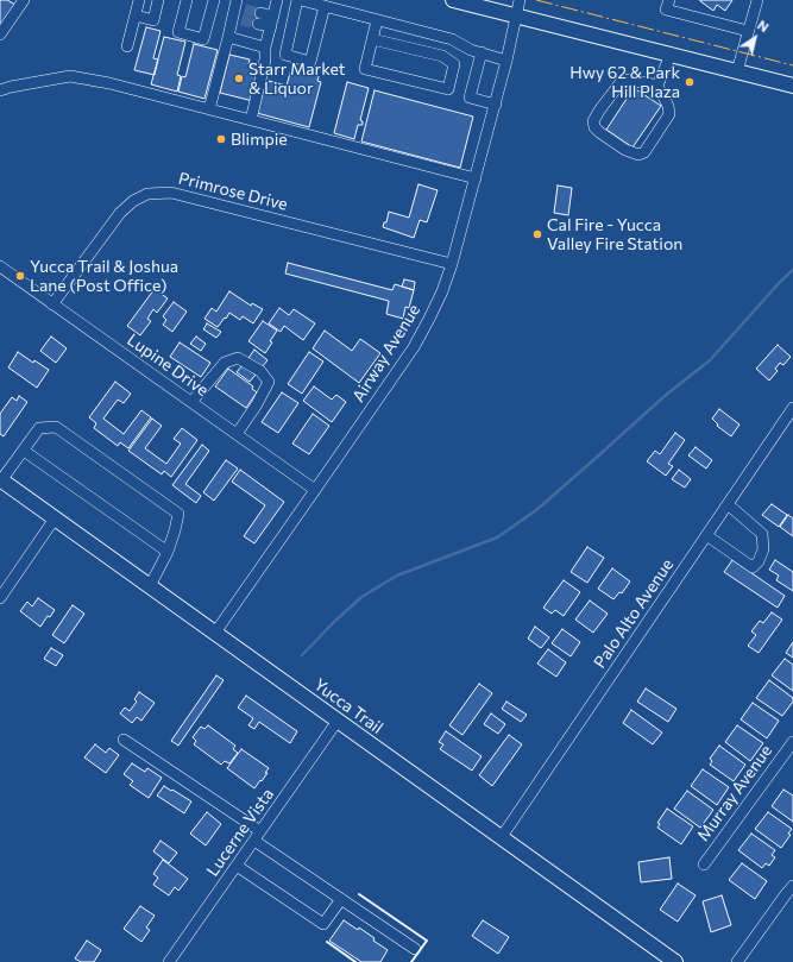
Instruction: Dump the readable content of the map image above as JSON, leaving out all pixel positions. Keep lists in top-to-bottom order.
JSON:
{
  "streets": {
    "main road": ["Yucca Trail"],
    "street": [
      "Primrose Drive",
      "Airway Avenue",
      "Lupine Drive",
      "Palo Alto Avenue",
      "Murray Avenue",
      "Lucerne Vista"
    ]
  },
  "crossings": [
    ["Primrose Drive", "Airway Avenue"],
    ["Primrose Drive", "Lupine Drive"],
    ["Airway Avenue", "Lupine Drive"],
    ["Airway Avenue", "Yucca Trail"],
    ["Palo Alto Avenue", "Yucca Trail"],
    ["Yucca Trail", "Lucerne Vista"]
  ],
  "places": [
    "Starr Market & Liquor",
    "Hwy 62 & Park Hill Plaza",
    "Blimpie",
    "Cal Fire - Yucca Valley Fire Station",
    "Yucca Trail & Joshua Lane (Post Office)"
  ],
  "north": "top right"
}
